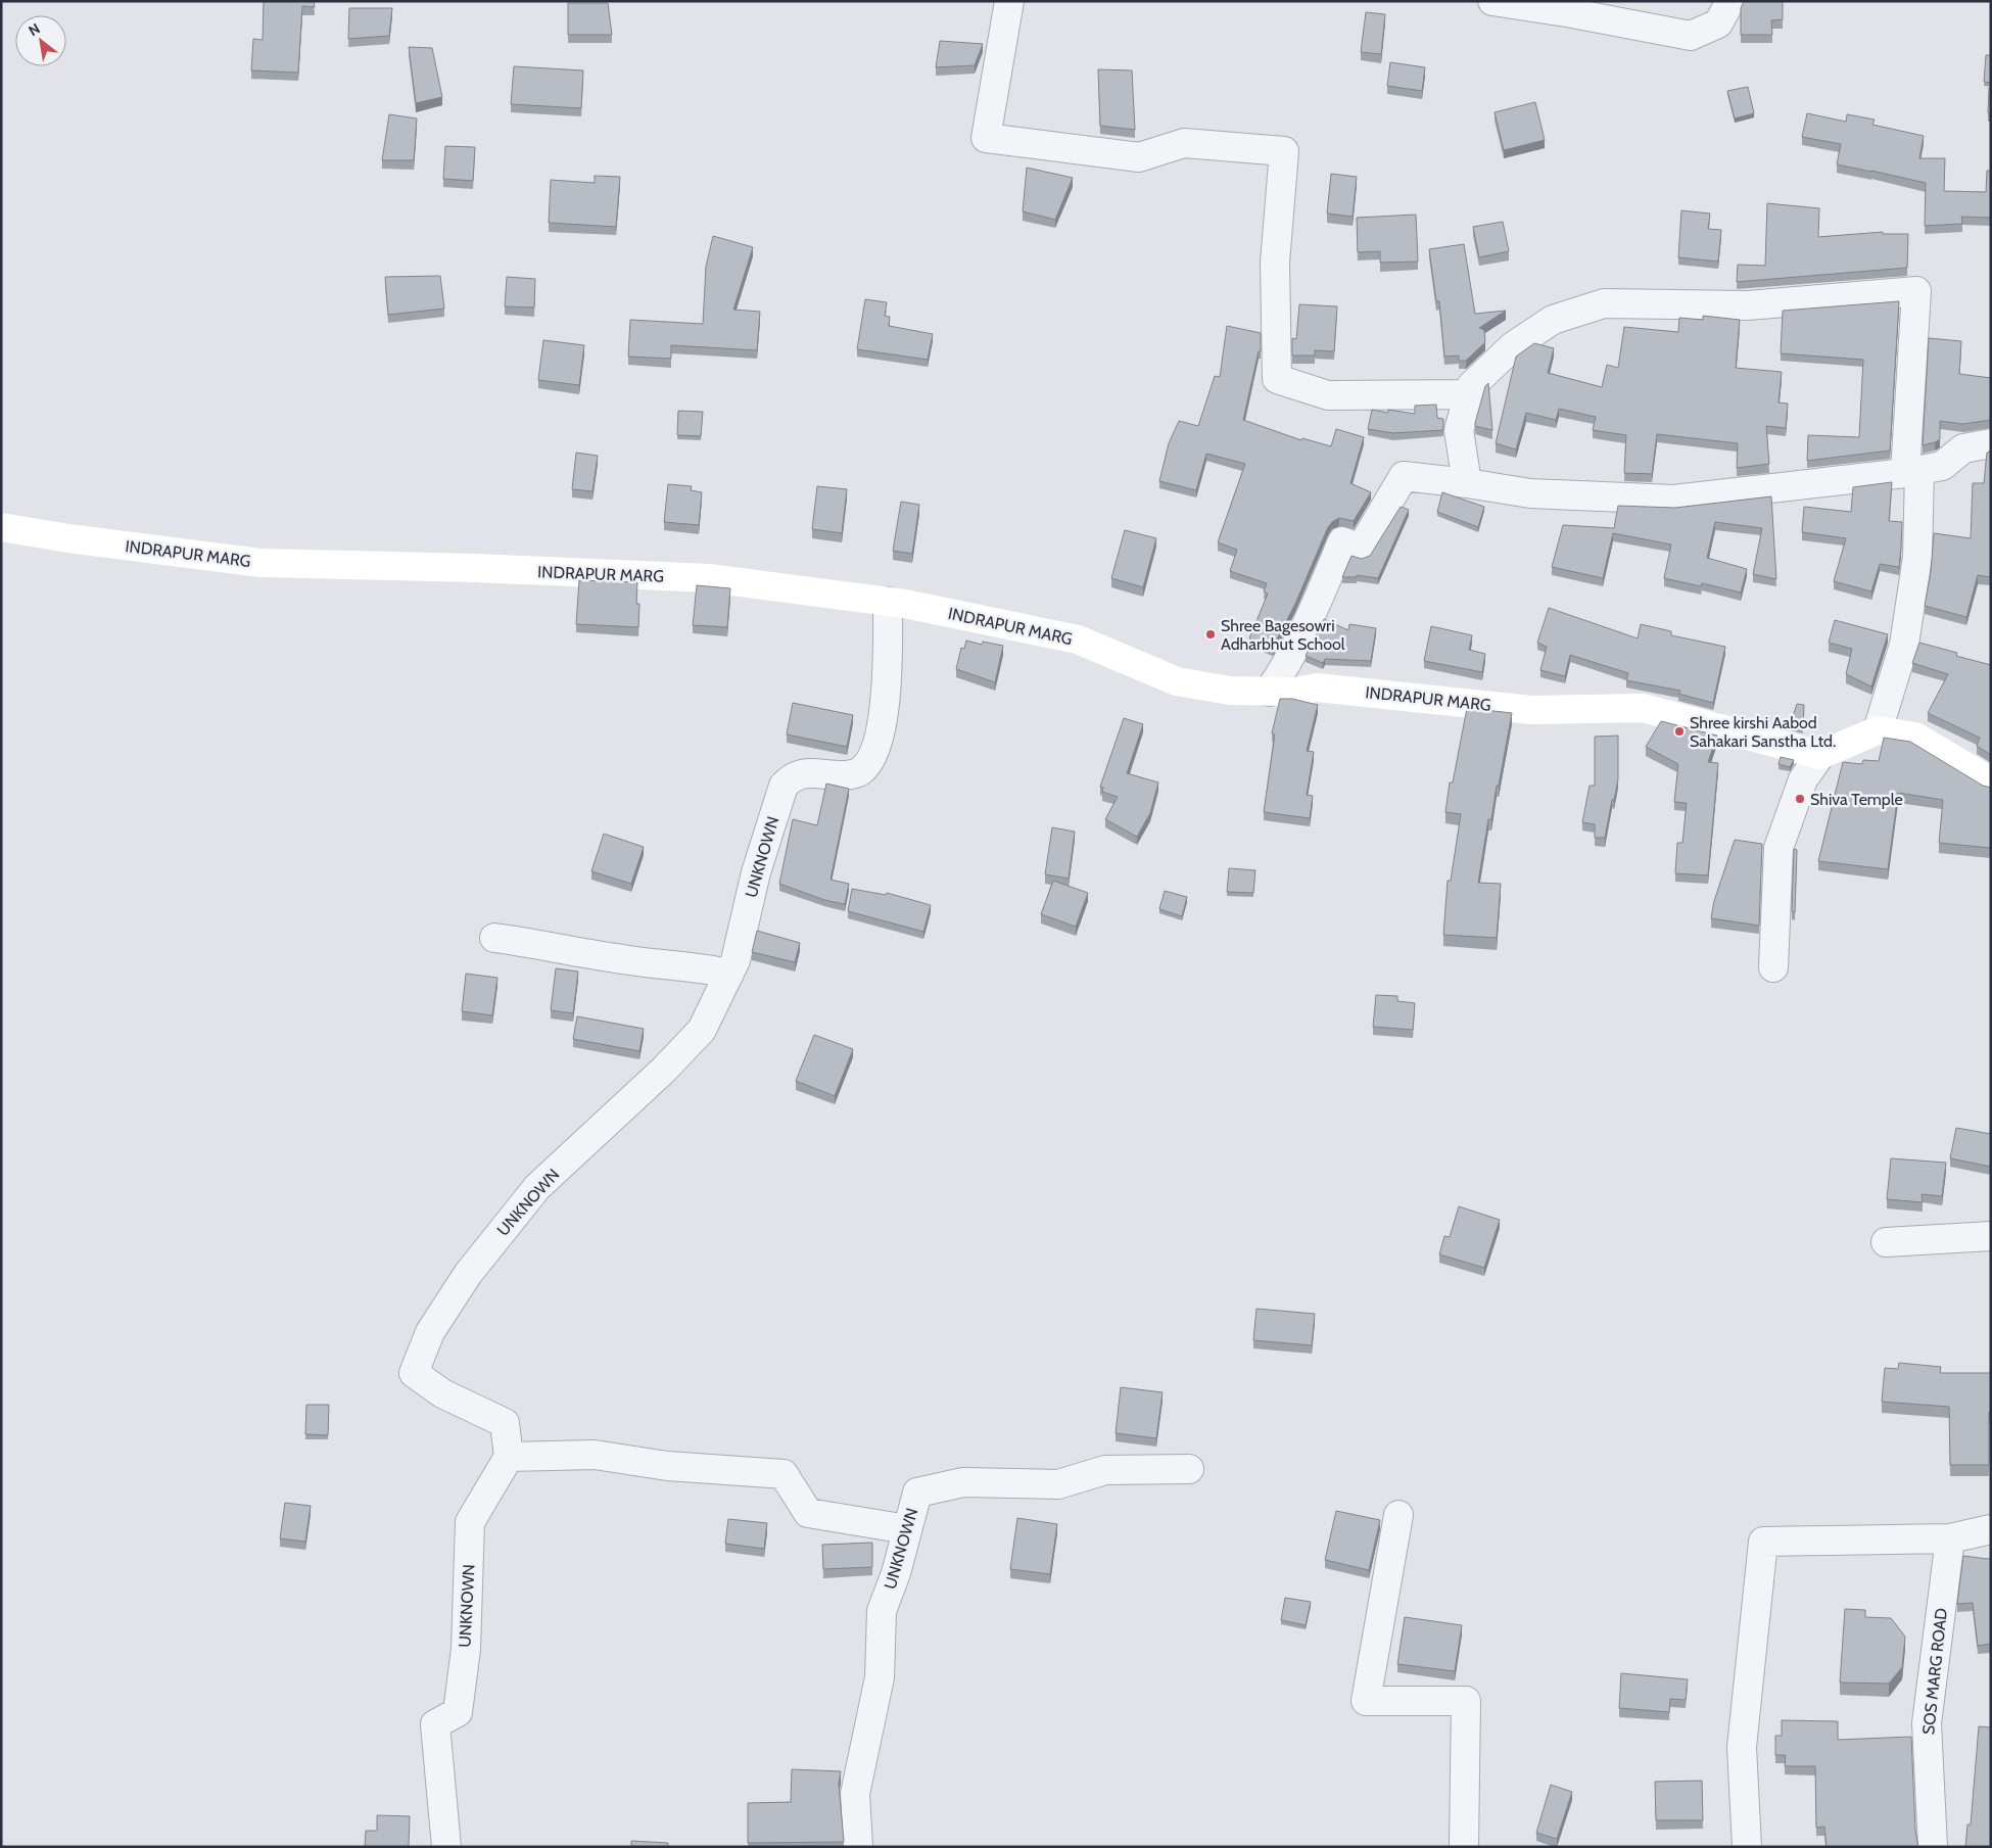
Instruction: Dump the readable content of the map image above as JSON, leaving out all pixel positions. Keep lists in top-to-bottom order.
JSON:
{
  "streets": {
    "street": ["INDRAPUR MARG", "UNKNOWN", "SOS MARG ROAD"]
  },
  "crossings": [
    ["INDRAPUR MARG", "UNKNOWN"]
  ],
  "places": ["Shree Bagesowri Adharbhut School", "Shree kirshi Aabod Sahakari Sanstha Ltd.", "Shiva Temple"],
  "north": "top left"
}
